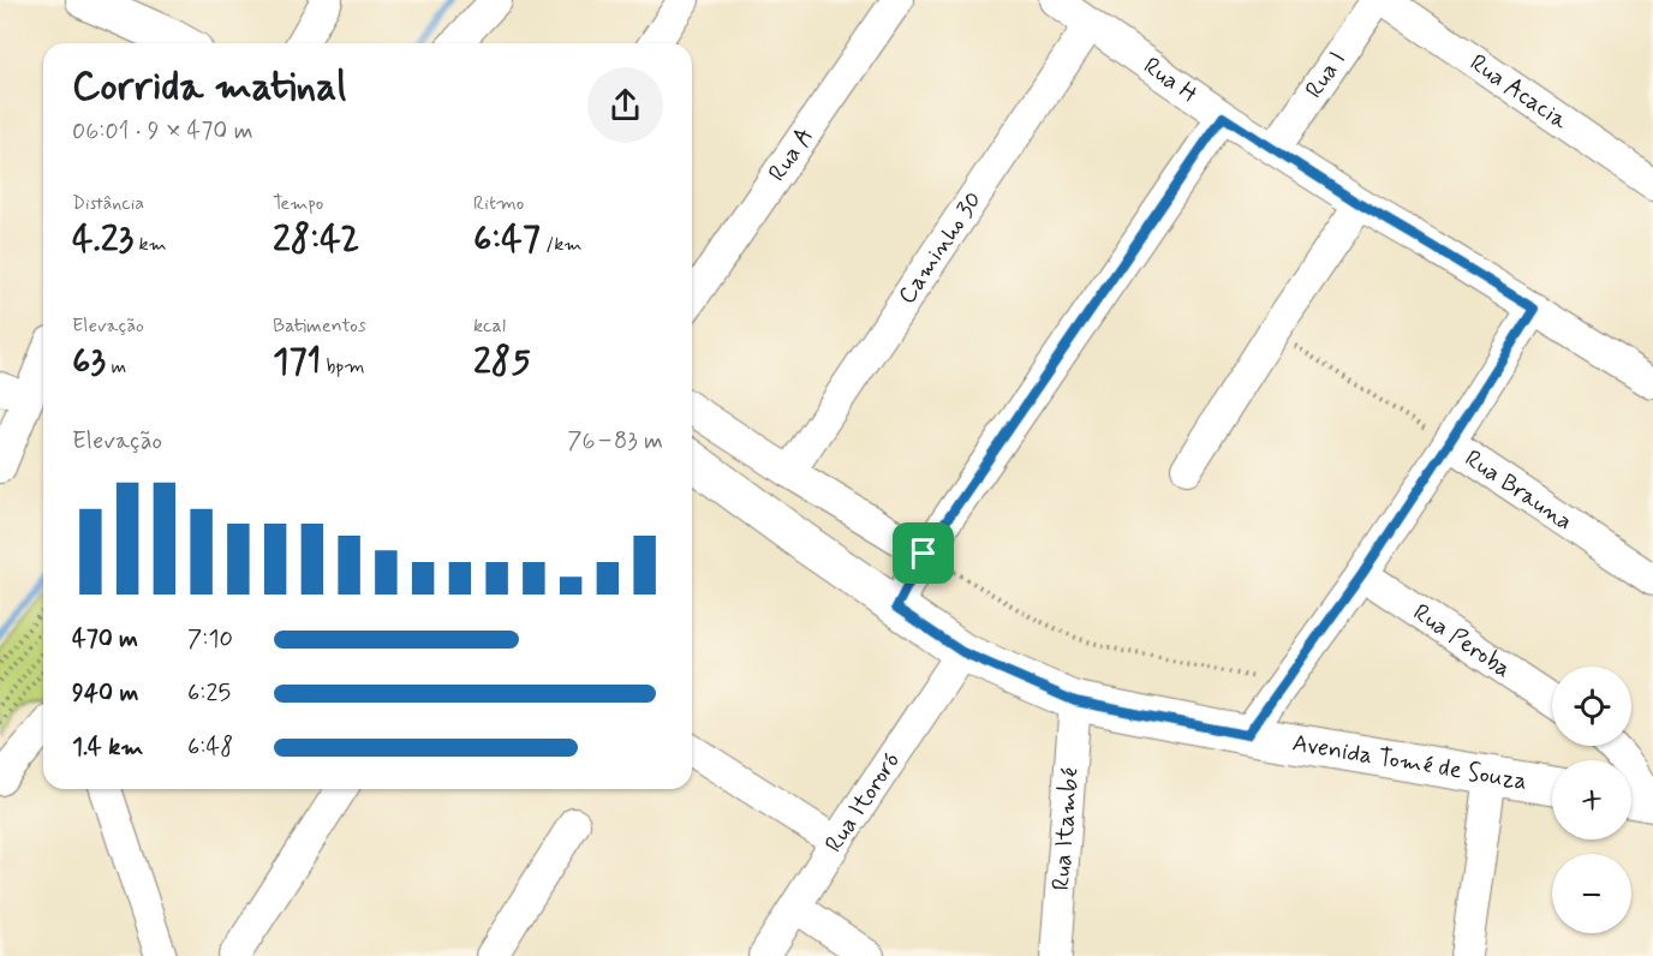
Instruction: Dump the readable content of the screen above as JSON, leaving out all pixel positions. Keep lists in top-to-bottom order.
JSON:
{
  "streets": {
    "street": [
      "Rua I",
      "Rua H",
      "Rua Acacia",
      "Rua A",
      "Caminho 30",
      "Rua Brauna",
      "Rua Peroba",
      "Avenida Tomé de Souza",
      "Rua Itororó",
      "Rua Itambé"
    ]
  },
  "crossings": [
    ["Rua I", "Rua H"],
    ["Rua H", "Caminho 30"],
    ["Avenida Tomé de Souza", "Rua Itororó"],
    ["Avenida Tomé de Souza", "Rua Itambé"]
  ],
  "page": {
    "heading": ["Corrida matinal", "06:01 · 9 × 470 m"],
    "stats": [
      ["Distância", "4.23 km"],
      ["Tempo", "28:42"],
      ["Ritmo", "6:47 /km"],
      ["Elevação", "63 m"],
      ["Batimentos", "171 bpm"],
      ["kcal", "285"]
    ],
    "chart": ["Elevação", "76–83 m"],
    "list": [
      {
        "name": "470 m",
        "note": "7:10"
      },
      {
        "name": "940 m",
        "note": "6:25"
      },
      {
        "name": "1.4 km",
        "note": "6:48"
      }
    ],
    "map_buttons": ["+", "−"]
  }
}
